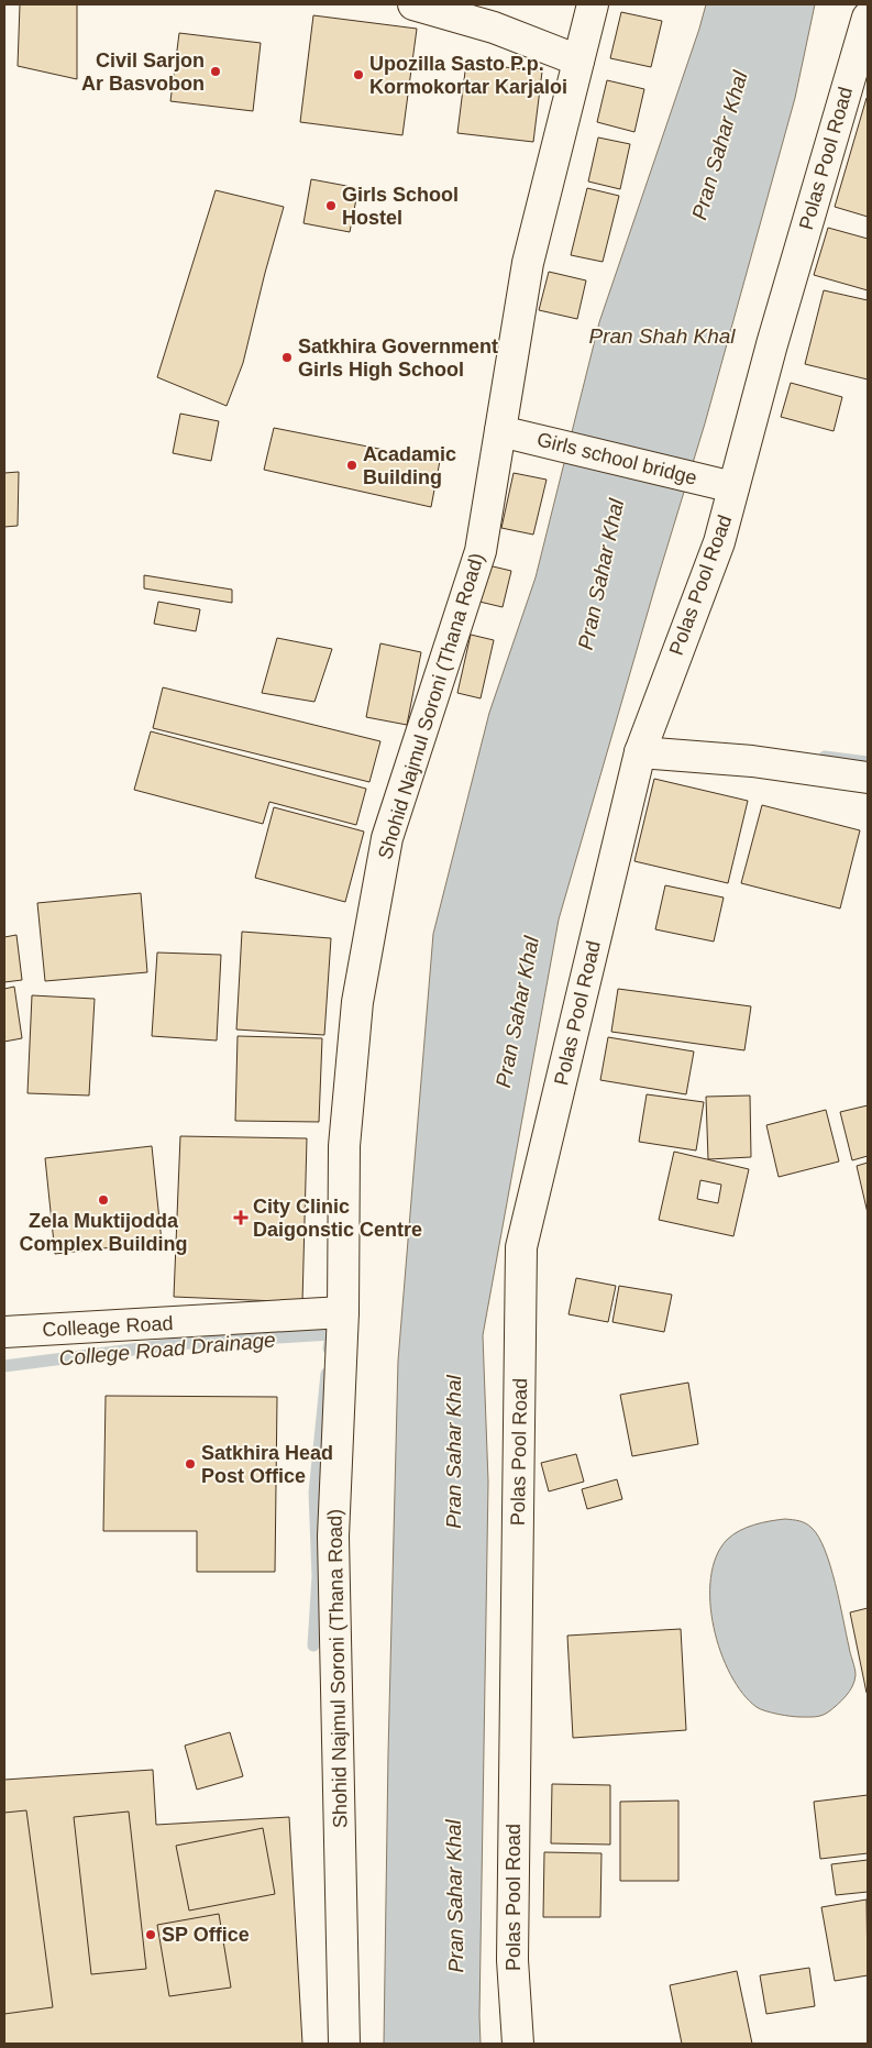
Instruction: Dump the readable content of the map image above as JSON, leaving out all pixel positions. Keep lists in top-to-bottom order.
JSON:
{
  "streets": {
    "street": [
      "Polas Pool Road",
      "Girls school bridge",
      "Shohid Najmul Soroni (Thana Road)",
      "Colleage Road"
    ]
  },
  "crossings": [
    ["Polas Pool Road", "Girls school bridge"],
    ["Girls school bridge", "Shohid Najmul Soroni (Thana Road)"],
    ["Shohid Najmul Soroni (Thana Road)", "Colleage Road"]
  ],
  "water": ["Pran Sahar Khal", "Pran Shah Khal", "College Road Drainage"],
  "places": {
    "other": [
      "Civil Sarjon Ar Basvobon",
      "Upozilla Sasto P.p. Kormokortar Karjaloi",
      "Girls School Hostel",
      "Satkhira Government Girls High School",
      "Acadamic Building",
      "Zela Muktijodda Complex Building",
      "Satkhira Head Post Office",
      "SP Office"
    ],
    "health": ["City Clinic Daigonstic Centre"]
  }
}
